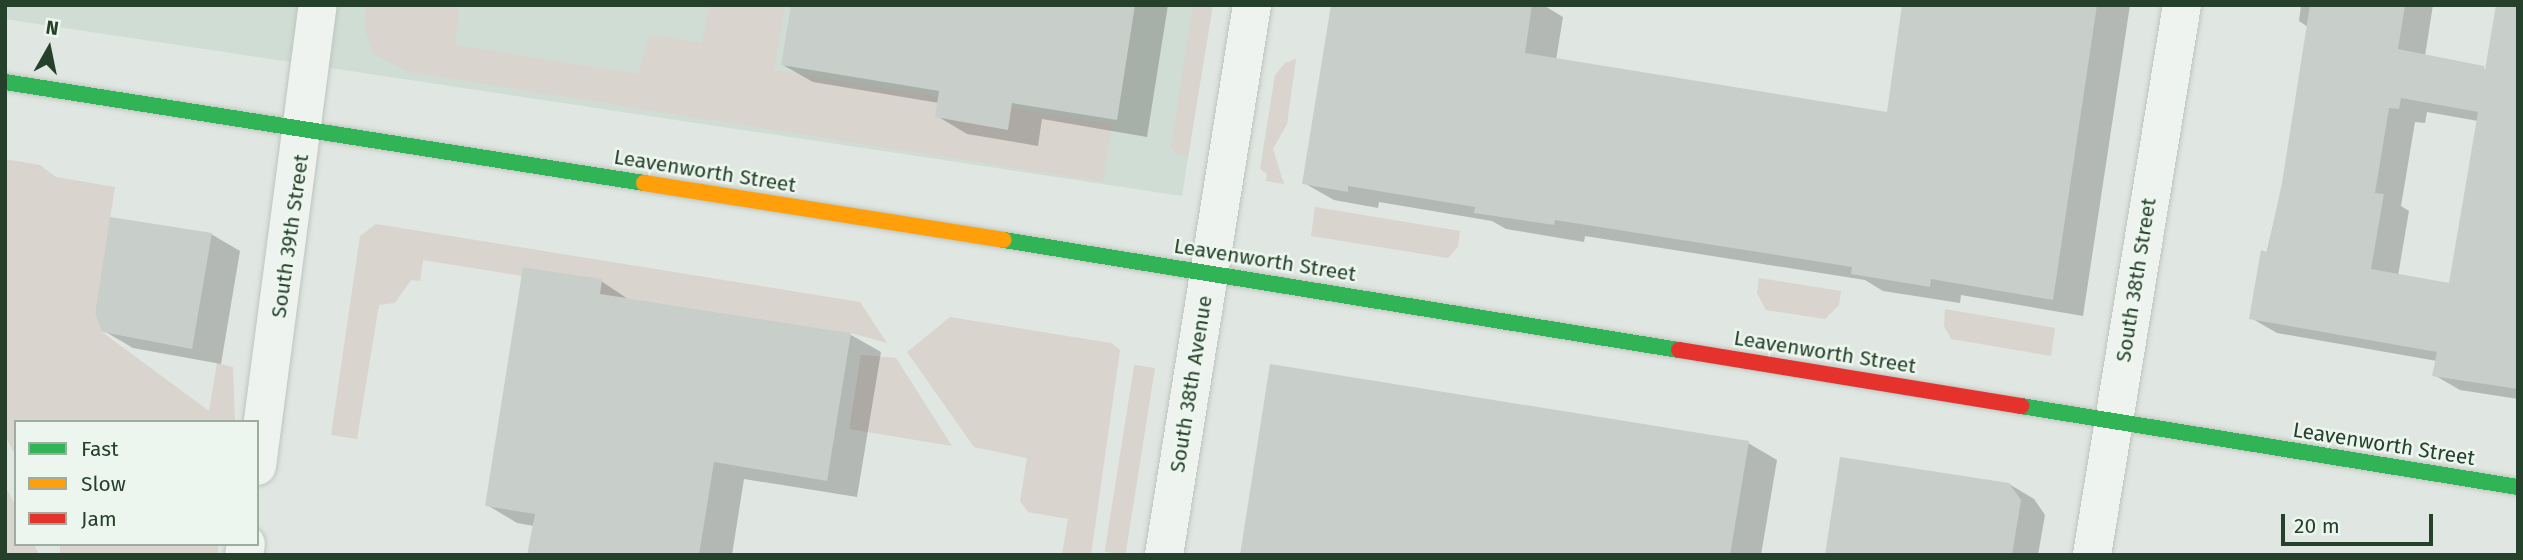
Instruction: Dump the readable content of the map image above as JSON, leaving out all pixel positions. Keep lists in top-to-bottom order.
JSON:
{
  "streets": {
    "main road": ["Leavenworth Street"],
    "street": ["South 39th Street", "South 38th Street", "South 38th Avenue"]
  },
  "crossings": [
    ["Leavenworth Street", "South 39th Street"],
    ["Leavenworth Street", "South 38th Street"],
    ["Leavenworth Street", "South 38th Avenue"]
  ],
  "legend": ["Fast", "Slow", "Jam"],
  "scale_bar": "20 m",
  "north": "top"
}
